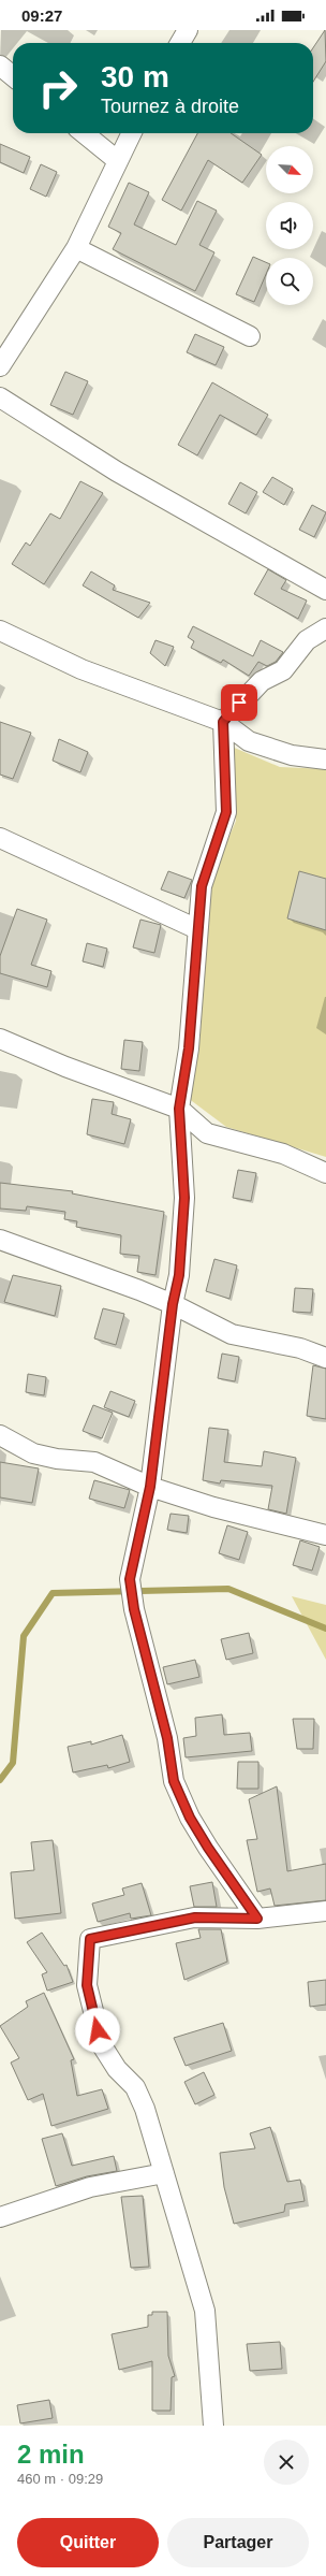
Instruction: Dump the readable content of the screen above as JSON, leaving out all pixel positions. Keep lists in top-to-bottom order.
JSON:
{
  "north": "bottom right",
  "page": {
    "status": "09:27",
    "turn": ["30 m", "Tournez à droite"],
    "heading": ["2 min", "460 m · 09:29"],
    "buttons": ["Quitter", "Partager"]
  }
}
